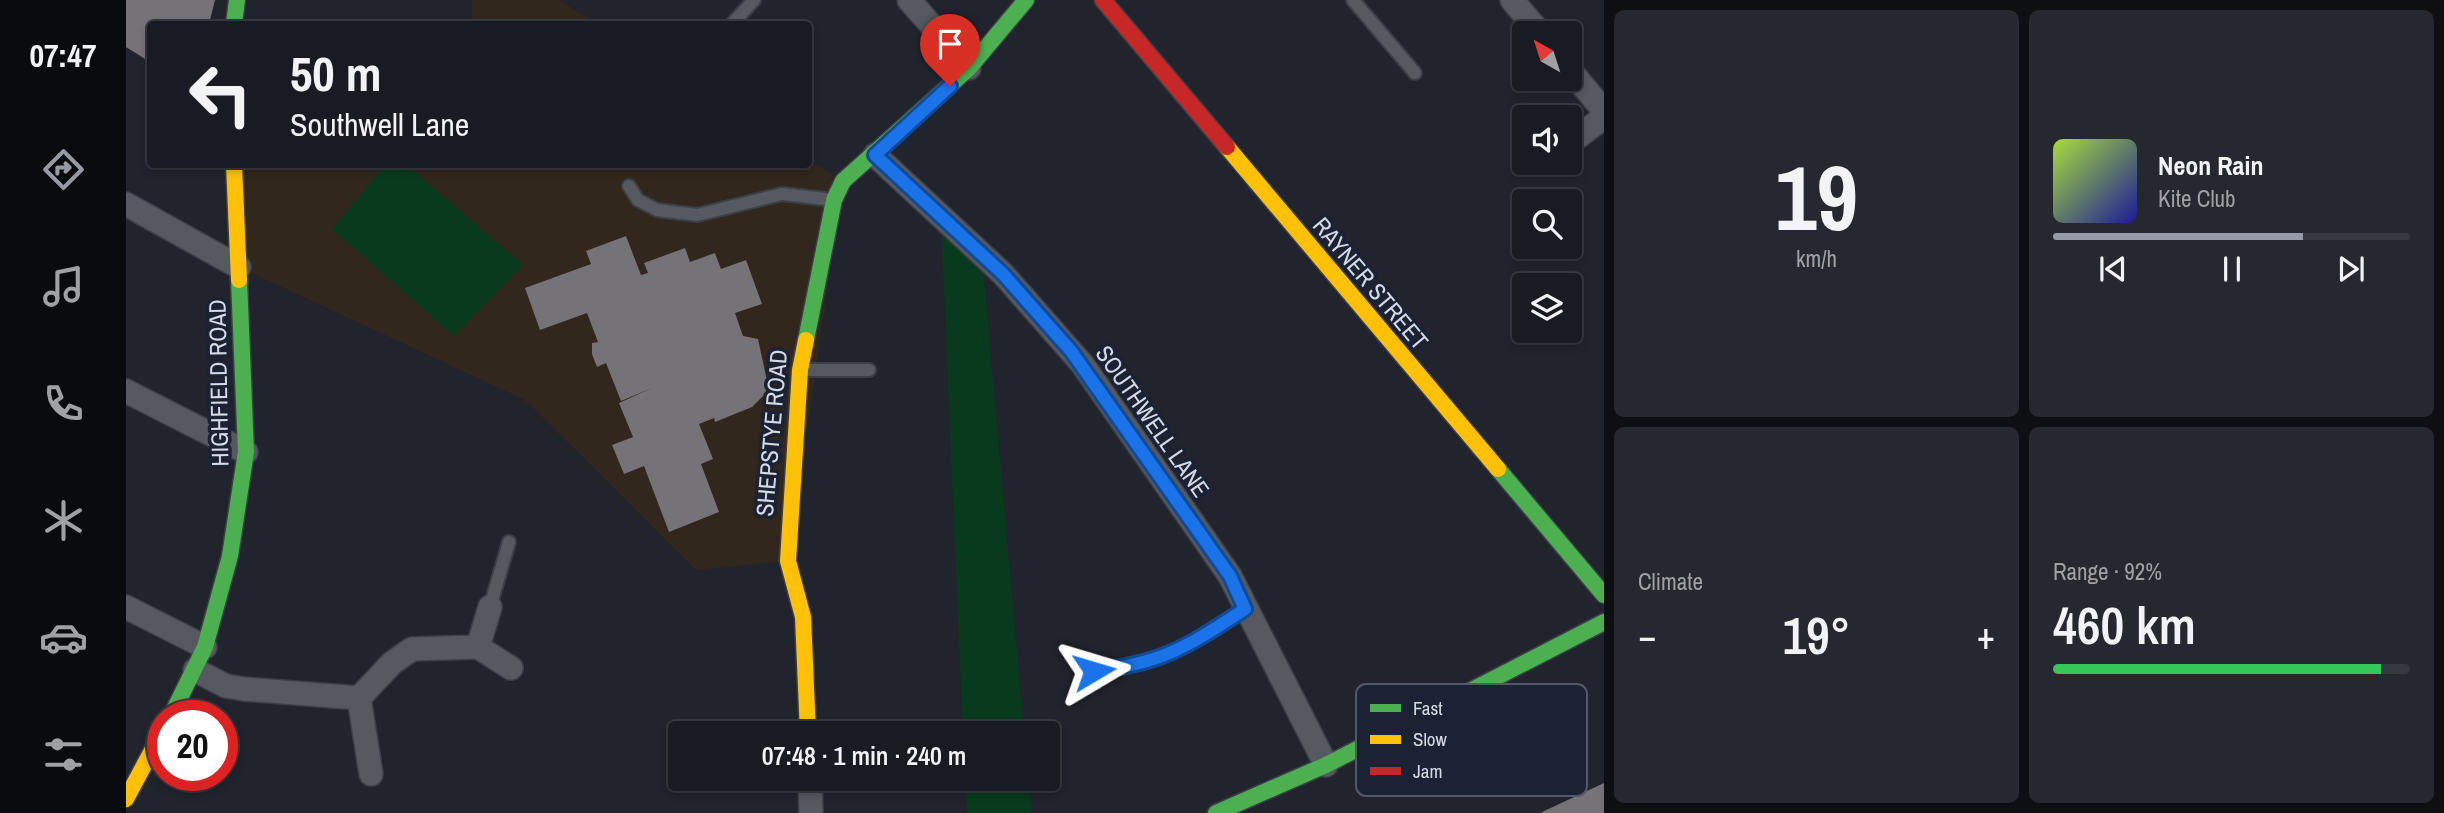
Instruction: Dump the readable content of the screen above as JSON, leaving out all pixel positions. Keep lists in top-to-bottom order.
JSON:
{
  "streets": {
    "main road": ["RAYNER STREET", "HIGHFIELD ROAD", "SHEPSTYE ROAD"],
    "street": ["SOUTHWELL LANE"]
  },
  "crossings": [
    ["SOUTHWELL LANE", "SHEPSTYE ROAD"]
  ],
  "legend": ["Fast", "Slow", "Jam"],
  "north": "top left",
  "page": {
    "tabs": "07:47",
    "tile": [
      ["19", "km/h"],
      "Climate",
      ["Range · 92%", "460 km"]
    ],
    "turn": ["50 m", "Southwell Lane"],
    "song": ["Neon Rain", "Kite Club"],
    "heat": ["−", "19°", "+"],
    "limit": "20",
    "trip": "07:48 · 1 min · 240 m"
  }
}
